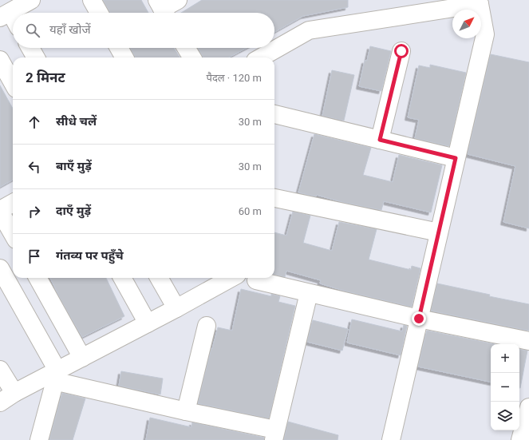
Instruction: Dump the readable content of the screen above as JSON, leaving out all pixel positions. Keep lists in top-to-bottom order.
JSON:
{
  "north": "top right",
  "page": {
    "search": "यहाँ खोजें",
    "heading": ["2 मिनट", "पैदल · 120 m"],
    "list": [
      ["सीधे चलें", "30 m"],
      ["बाएँ मुड़ें", "30 m"],
      ["दाएँ मुड़ें", "60 m"],
      "गंतव्य पर पहुँचे"
    ],
    "map_buttons": ["+", "−"]
  }
}
